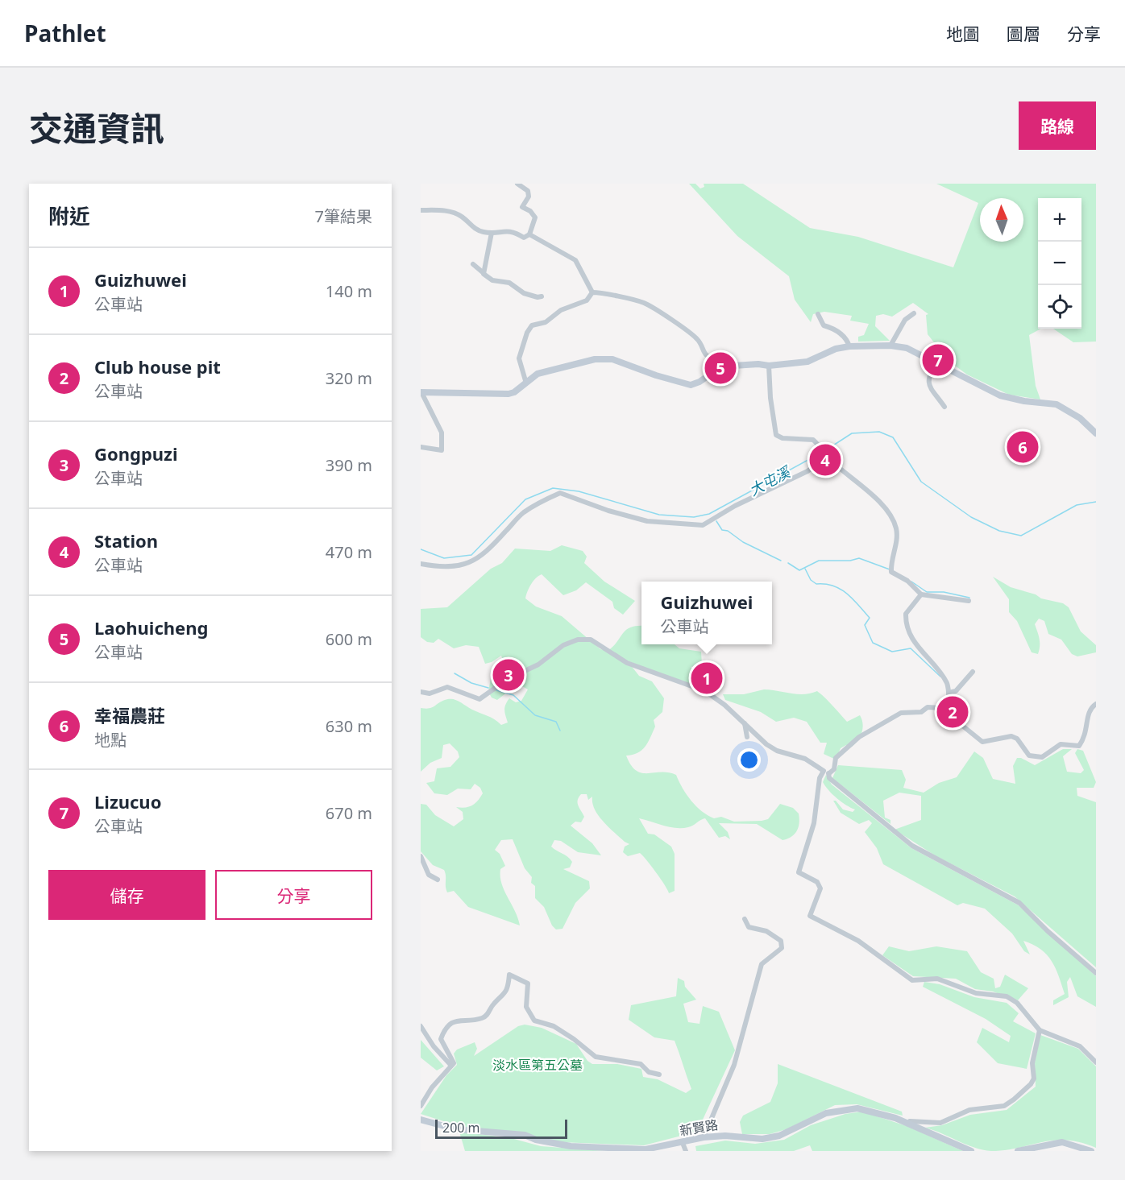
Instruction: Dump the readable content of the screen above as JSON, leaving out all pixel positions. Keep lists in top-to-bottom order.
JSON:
{
  "streets": {
    "street": ["新賢路"]
  },
  "water": ["大屯溪"],
  "parks": ["淡水區第五公墓"],
  "scale_bar": "200 m",
  "north": "top",
  "page": {
    "header": "Pathlet",
    "nav": ["地圖", "圖層", "分享"],
    "title": "交通資訊",
    "buttons": [
      "路線",
      ["儲存", "分享"]
    ],
    "heading": ["附近", "7筆結果"],
    "map_buttons": ["+", "−"],
    "list": [
      {
        "mark": "1",
        "name": "Guizhuwei",
        "note": "公車站",
        "value": "140 m"
      },
      {
        "mark": "2",
        "name": "Club house pit",
        "note": "公車站",
        "value": "320 m"
      },
      {
        "mark": "3",
        "name": "Gongpuzi",
        "note": "公車站",
        "value": "390 m"
      },
      {
        "mark": "4",
        "name": "Station",
        "note": "公車站",
        "value": "470 m"
      },
      {
        "mark": "5",
        "name": "Laohuicheng",
        "note": "公車站",
        "value": "600 m"
      },
      {
        "mark": "6",
        "name": "幸福農莊",
        "note": "地點",
        "value": "630 m"
      },
      {
        "mark": "7",
        "name": "Lizucuo",
        "note": "公車站",
        "value": "670 m"
      }
    ],
    "pins": [
      "7",
      "5",
      "6",
      "4",
      "3",
      "1",
      "2"
    ],
    "popup": ["Guizhuwei", "公車站"],
    "scale": "200 m"
  }
}
